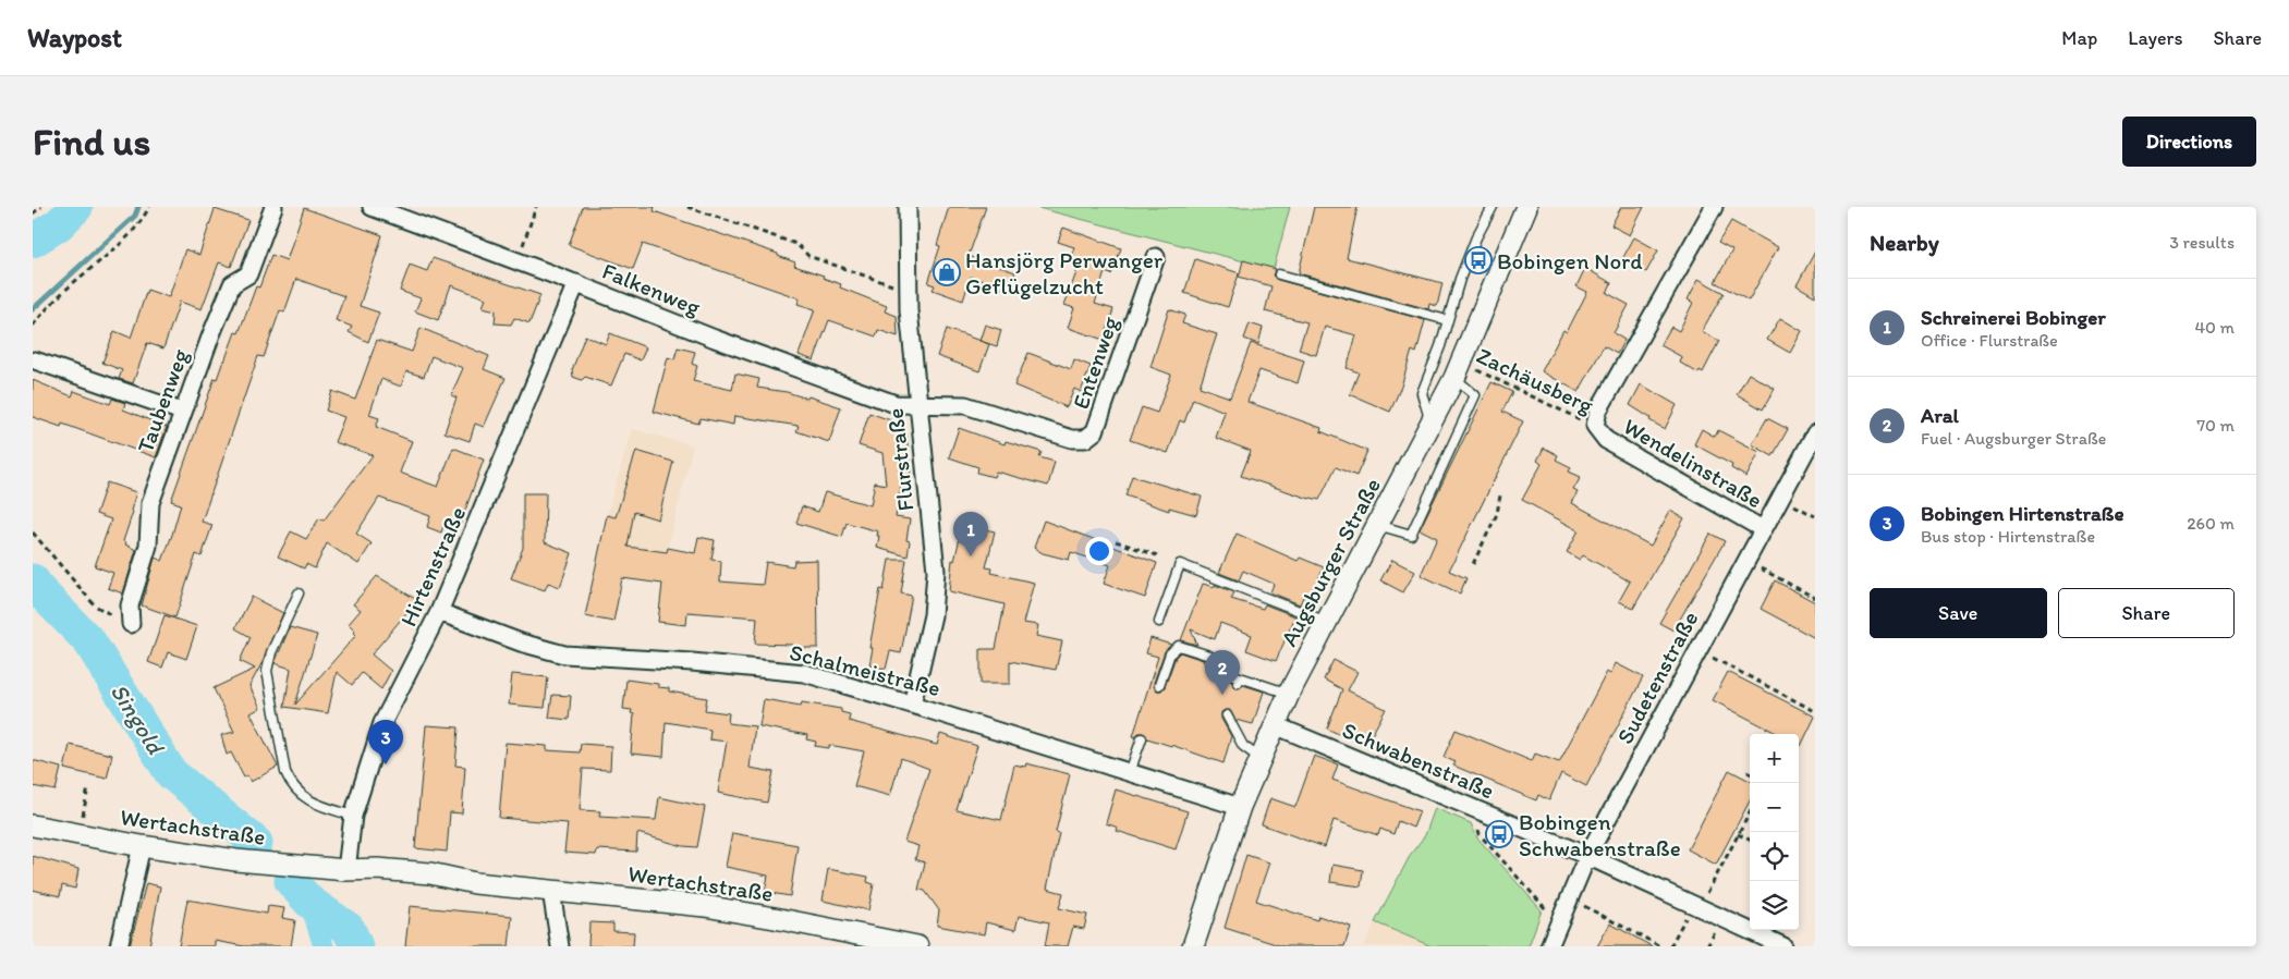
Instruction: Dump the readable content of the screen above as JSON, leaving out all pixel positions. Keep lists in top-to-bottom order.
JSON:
{
  "streets": {
    "street": [
      "Falkenweg",
      "Entenweg",
      "Taubenweg",
      "Flurstraße",
      "Wendelinstraße",
      "Augsburger Straße",
      "Hirtenstraße",
      "Schalmeistraße",
      "Sudetenstraße",
      "Schwabenstraße",
      "Wertachstraße"
    ],
    "path": ["Zachäusberg"]
  },
  "crossings": [
    ["Falkenweg", "Entenweg"],
    ["Falkenweg", "Flurstraße"],
    ["Falkenweg", "Hirtenstraße"],
    ["Entenweg", "Flurstraße"],
    ["Zachäusberg", "Wendelinstraße"],
    ["Zachäusberg", "Augsburger Straße"],
    ["Flurstraße", "Schalmeistraße"],
    ["Wendelinstraße", "Sudetenstraße"],
    ["Augsburger Straße", "Schalmeistraße"],
    ["Augsburger Straße", "Schwabenstraße"],
    ["Hirtenstraße", "Schalmeistraße"],
    ["Hirtenstraße", "Wertachstraße"],
    ["Sudetenstraße", "Schwabenstraße"]
  ],
  "water": ["Singold"],
  "places": {
    "bus stop": ["Bobingen Nord", "Bobingen Schwabenstraße"],
    "shop": ["Hansjörg Perwanger Geflügelzucht"]
  },
  "page": {
    "header": "Waypost",
    "nav": ["Map", "Layers", "Share"],
    "buttons": [
      "Directions",
      ["Save", "Share"]
    ],
    "title": "Find us",
    "heading": ["Nearby", "3 results"],
    "list": [
      {
        "mark": "1",
        "name": "Schreinerei Bobinger",
        "note": "Office · Flurstraße",
        "value": "40 m"
      },
      {
        "mark": "2",
        "name": "Aral",
        "note": "Fuel · Augsburger Straße",
        "value": "70 m"
      },
      {
        "mark": "3",
        "name": "Bobingen Hirtenstraße",
        "note": "Bus stop · Hirtenstraße",
        "value": "260 m"
      }
    ],
    "pins": ["1", "2", "3"],
    "map_buttons": ["+", "−"]
  }
}
